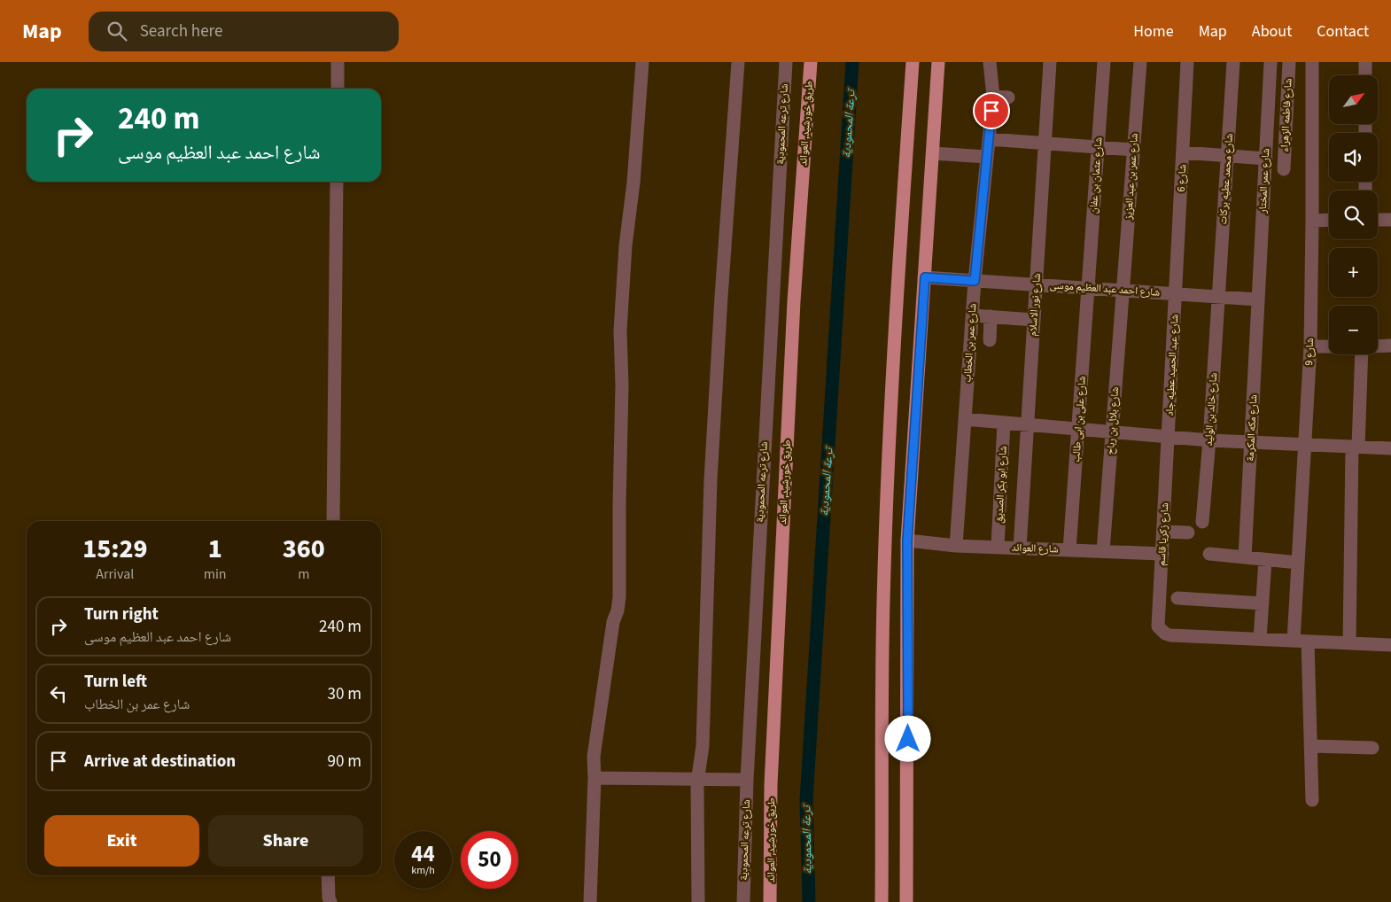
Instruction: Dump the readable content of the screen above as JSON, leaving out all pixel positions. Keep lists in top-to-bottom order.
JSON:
{
  "streets": {
    "main road": ["طريق خورشيد, العوائد"],
    "street": [
      "شارع فاطمه الزهراء",
      "شارع ترعه المحمودية",
      "شارع عثمان بن عفان",
      "شارع عمر بن عبد العزيز",
      "شارع 6",
      "شارع محمد عطيه بركات",
      "شارع عمر المختار",
      "شارع احمد عبد العظيم موسى",
      "شارع نور الاسلام",
      "شارع عمر بن الخطاب",
      "شارع 9",
      "شارع عبد الحميد عطيه جاد",
      "شارع خالد بن الوليد",
      "شارع على بن ابى طالب",
      "شارع بلال بن رباح",
      "شارع مكه المكرمة",
      "شارع ابو بكر الصديق",
      "شارع زكريا قاسم",
      "شارع العوائد"
    ]
  },
  "crossings": [
    ["شارع عثمان بن عفان", "شارع احمد عبد العظيم موسى"],
    ["شارع عثمان بن عفان", "شارع على بن ابى طالب"],
    ["شارع عمر بن عبد العزيز", "شارع احمد عبد العظيم موسى"],
    ["شارع عمر بن عبد العزيز", "شارع بلال بن رباح"],
    ["شارع 6", "شارع احمد عبد العظيم موسى"],
    ["شارع 6", "شارع عبد الحميد عطيه جاد"],
    ["شارع محمد عطيه بركات", "شارع احمد عبد العظيم موسى"],
    ["شارع محمد عطيه بركات", "شارع خالد بن الوليد"],
    ["شارع عمر المختار", "شارع احمد عبد العظيم موسى"],
    ["شارع عمر المختار", "شارع مكه المكرمة"],
    ["شارع احمد عبد العظيم موسى", "شارع نور الاسلام"],
    ["شارع احمد عبد العظيم موسى", "شارع عمر بن الخطاب"],
    ["شارع احمد عبد العظيم موسى", "شارع عبد الحميد عطيه جاد"],
    ["شارع احمد عبد العظيم موسى", "شارع خالد بن الوليد"],
    ["شارع احمد عبد العظيم موسى", "شارع على بن ابى طالب"],
    ["شارع احمد عبد العظيم موسى", "شارع بلال بن رباح"],
    ["شارع احمد عبد العظيم موسى", "شارع مكه المكرمة"],
    ["شارع نور الاسلام", "شارع العوائد"],
    ["شارع عمر بن الخطاب", "شارع العوائد"],
    ["شارع عبد الحميد عطيه جاد", "شارع زكريا قاسم"],
    ["شارع على بن ابى طالب", "شارع العوائد"],
    ["شارع بلال بن رباح", "شارع العوائد"],
    ["شارع ابو بكر الصديق", "شارع العوائد"],
    ["شارع زكريا قاسم", "شارع العوائد"]
  ],
  "water": ["ترعة المحمودية"],
  "north": "top right",
  "page": {
    "header": "Map",
    "search": "Search here",
    "nav": [
      "Home",
      "Map",
      "About",
      "Contact"
    ],
    "map_buttons": ["+", "−"],
    "turn": ["240 m", "شارع احمد عبد العظيم موسى"],
    "eta": [
      "15:29",
      "Arrival",
      "1",
      "min",
      "360",
      "m"
    ],
    "list": [
      {
        "name": "Turn right",
        "note": "شارع احمد عبد العظيم موسى",
        "value": "240 m"
      },
      {
        "name": "Turn left",
        "note": "شارع عمر بن الخطاب",
        "value": "30 m"
      },
      {
        "name": "Arrive at destination",
        "value": "90 m"
      }
    ],
    "buttons": ["Exit", "Share"],
    "speed": "44 km/h",
    "limit": "50"
  }
}
